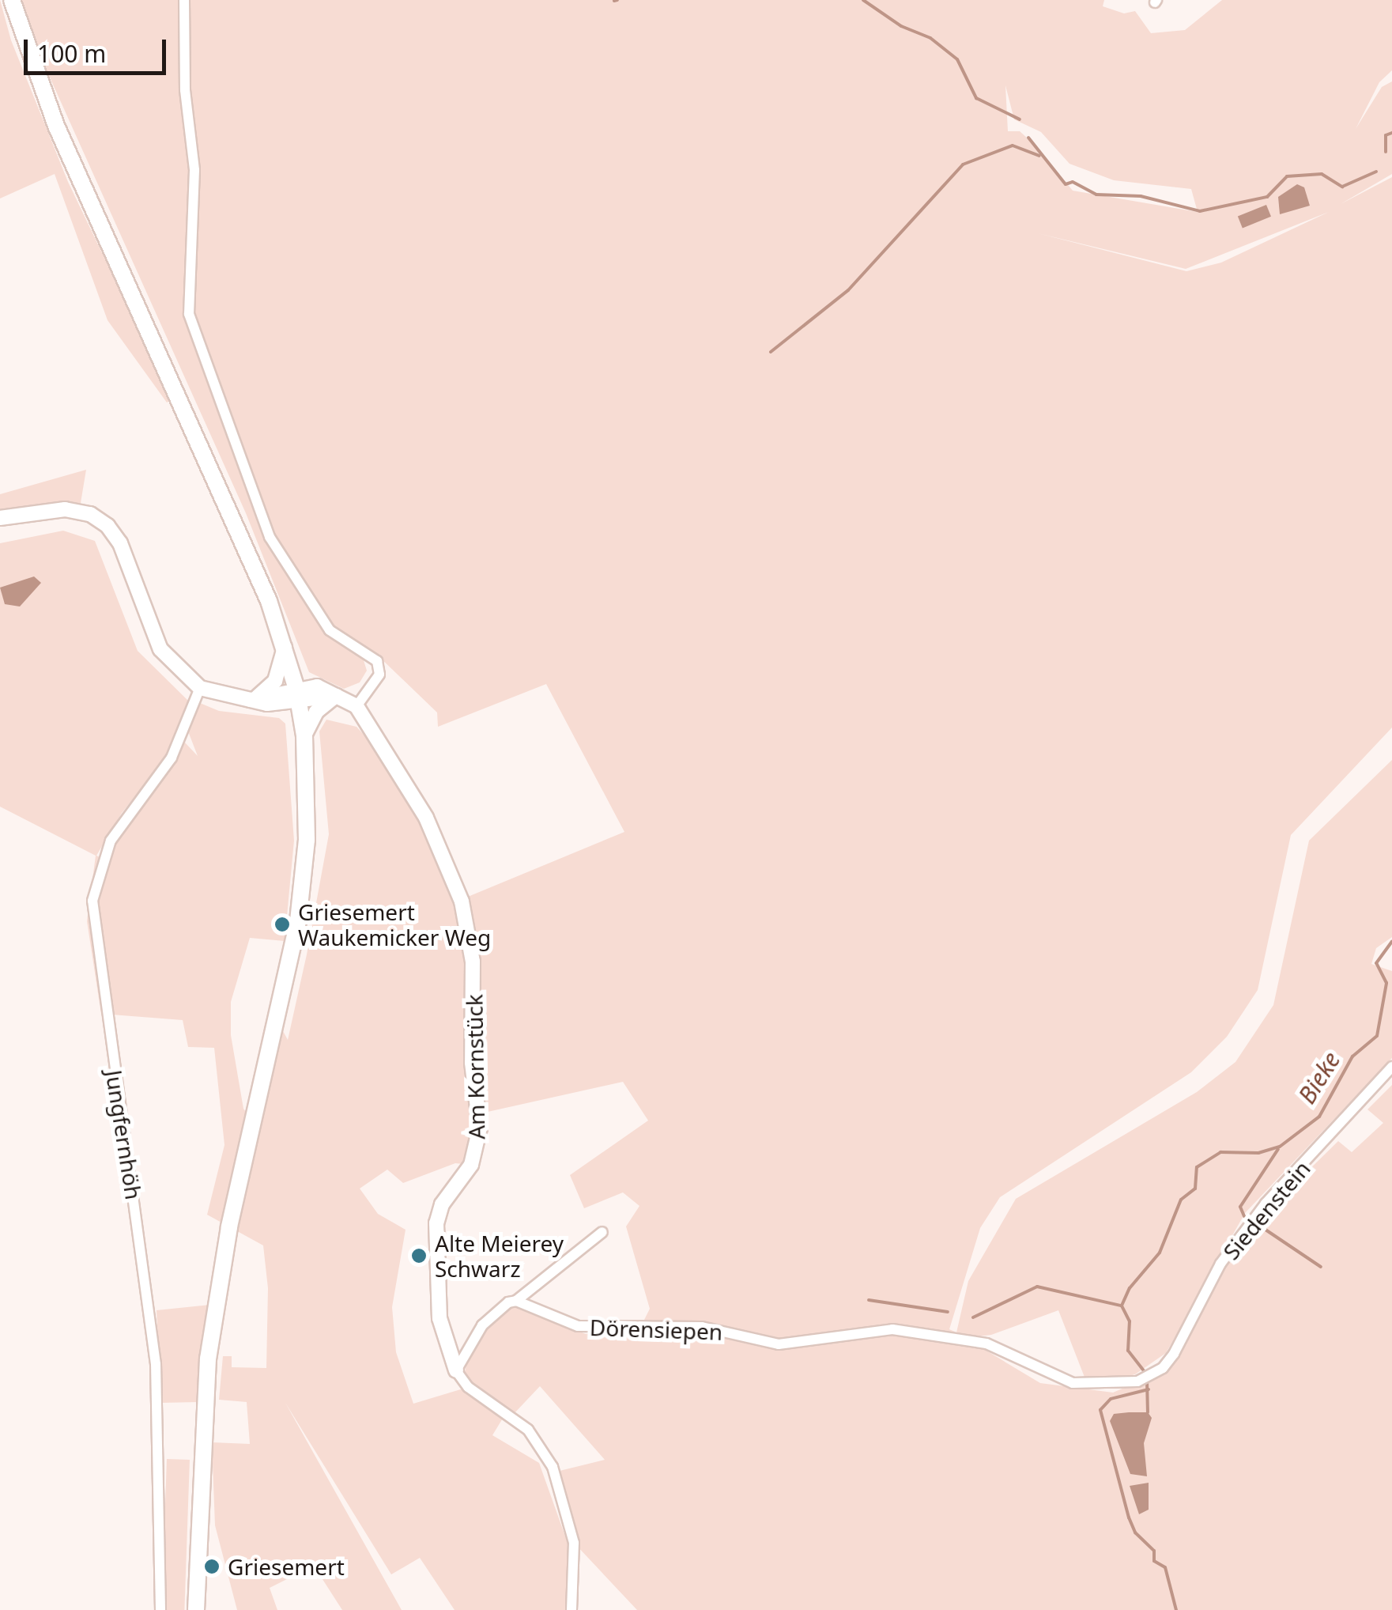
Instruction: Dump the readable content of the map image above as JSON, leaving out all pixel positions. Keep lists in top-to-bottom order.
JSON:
{
  "streets": {
    "street": [
      "Am Kornstück",
      "Jungfernhöh",
      "Siedenstein",
      "Dörensiepen"
    ]
  },
  "crossings": [
    ["Siedenstein", "Dörensiepen"]
  ],
  "water": ["Bieke"],
  "places": ["Griesemert Waukemicker Weg", "Alte Meierey Schwarz", "Griesemert"],
  "scale_bar": "100 m"
}
